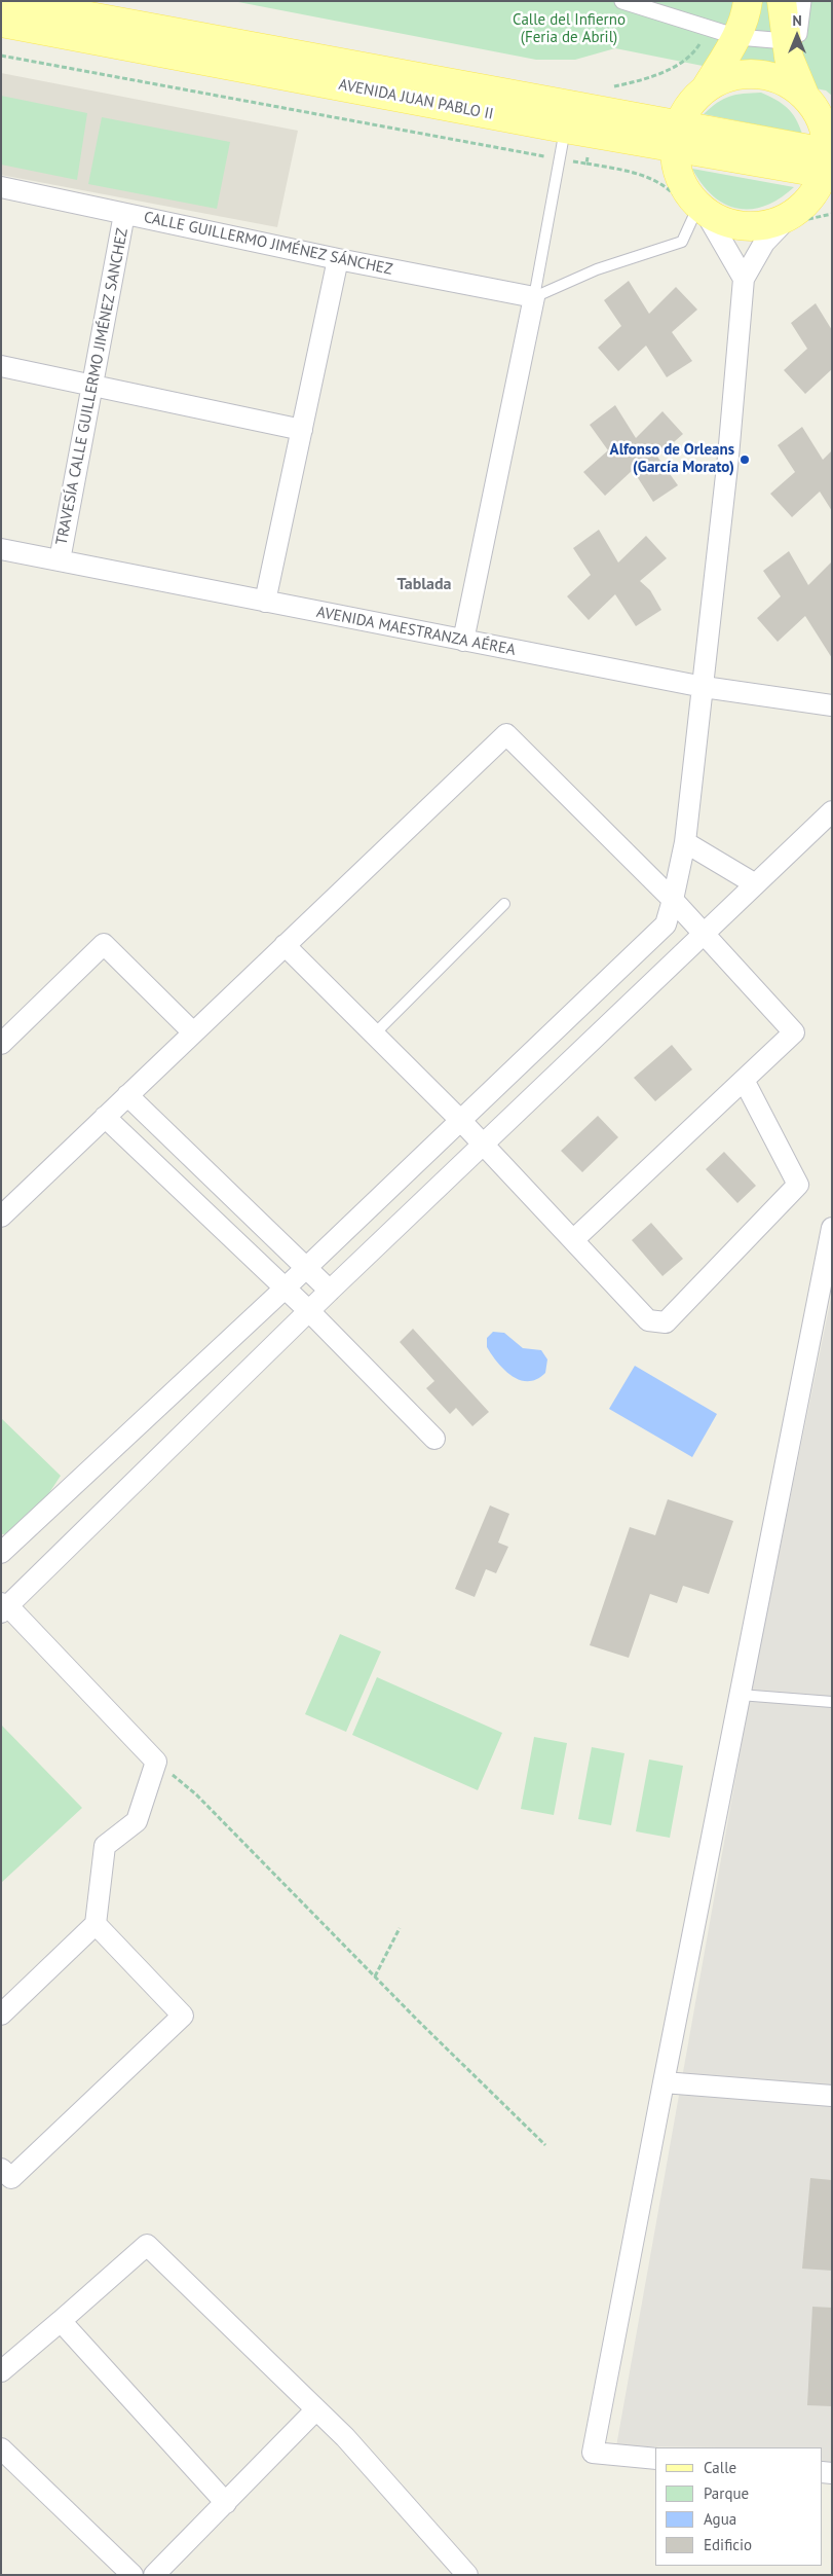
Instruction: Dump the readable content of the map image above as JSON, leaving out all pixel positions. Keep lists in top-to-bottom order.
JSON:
{
  "streets": {
    "main road": ["AVENIDA JUAN PABLO II"],
    "street": ["CALLE GUILLERMO JIMÉNEZ SÁNCHEZ", "TRAVESÍA CALLE GUILLERMO JIMÉNEZ SANCHEZ", "AVENIDA MAESTRANZA AÉREA"]
  },
  "crossings": [
    ["CALLE GUILLERMO JIMÉNEZ SÁNCHEZ", "TRAVESÍA CALLE GUILLERMO JIMÉNEZ SANCHEZ"],
    ["TRAVESÍA CALLE GUILLERMO JIMÉNEZ SANCHEZ", "AVENIDA MAESTRANZA AÉREA"]
  ],
  "districts": ["Tablada"],
  "parks": ["Calle del Infierno (Feria de Abril)"],
  "places": ["Alfonso de Orleans (García Morato)"],
  "legend": [
    "Calle",
    "Parque",
    "Agua",
    "Edificio"
  ],
  "north": "top"
}
